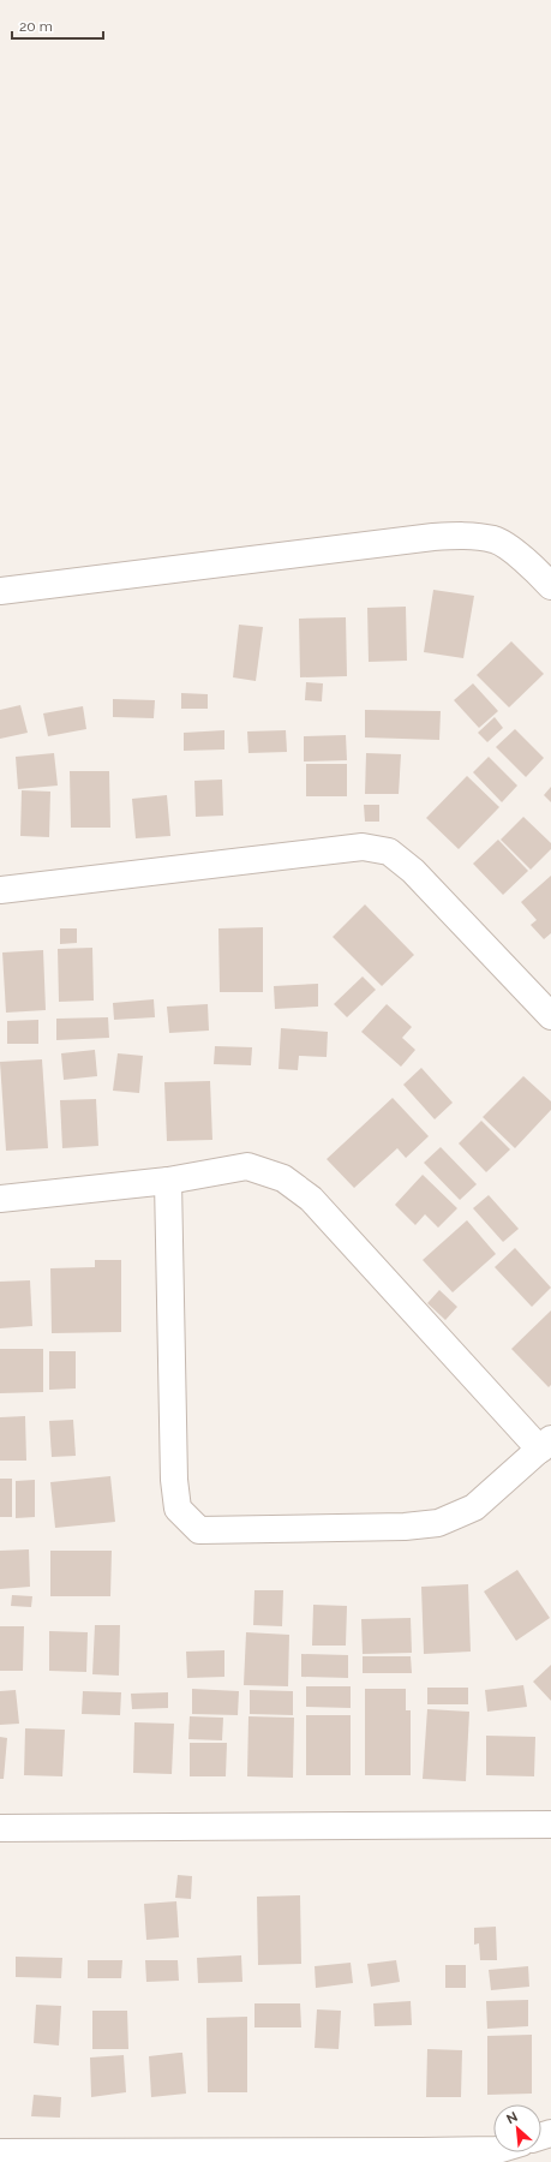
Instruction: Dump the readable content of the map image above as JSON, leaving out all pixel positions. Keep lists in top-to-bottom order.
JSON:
{
  "scale_bar": "20 m",
  "north": "top left"
}
